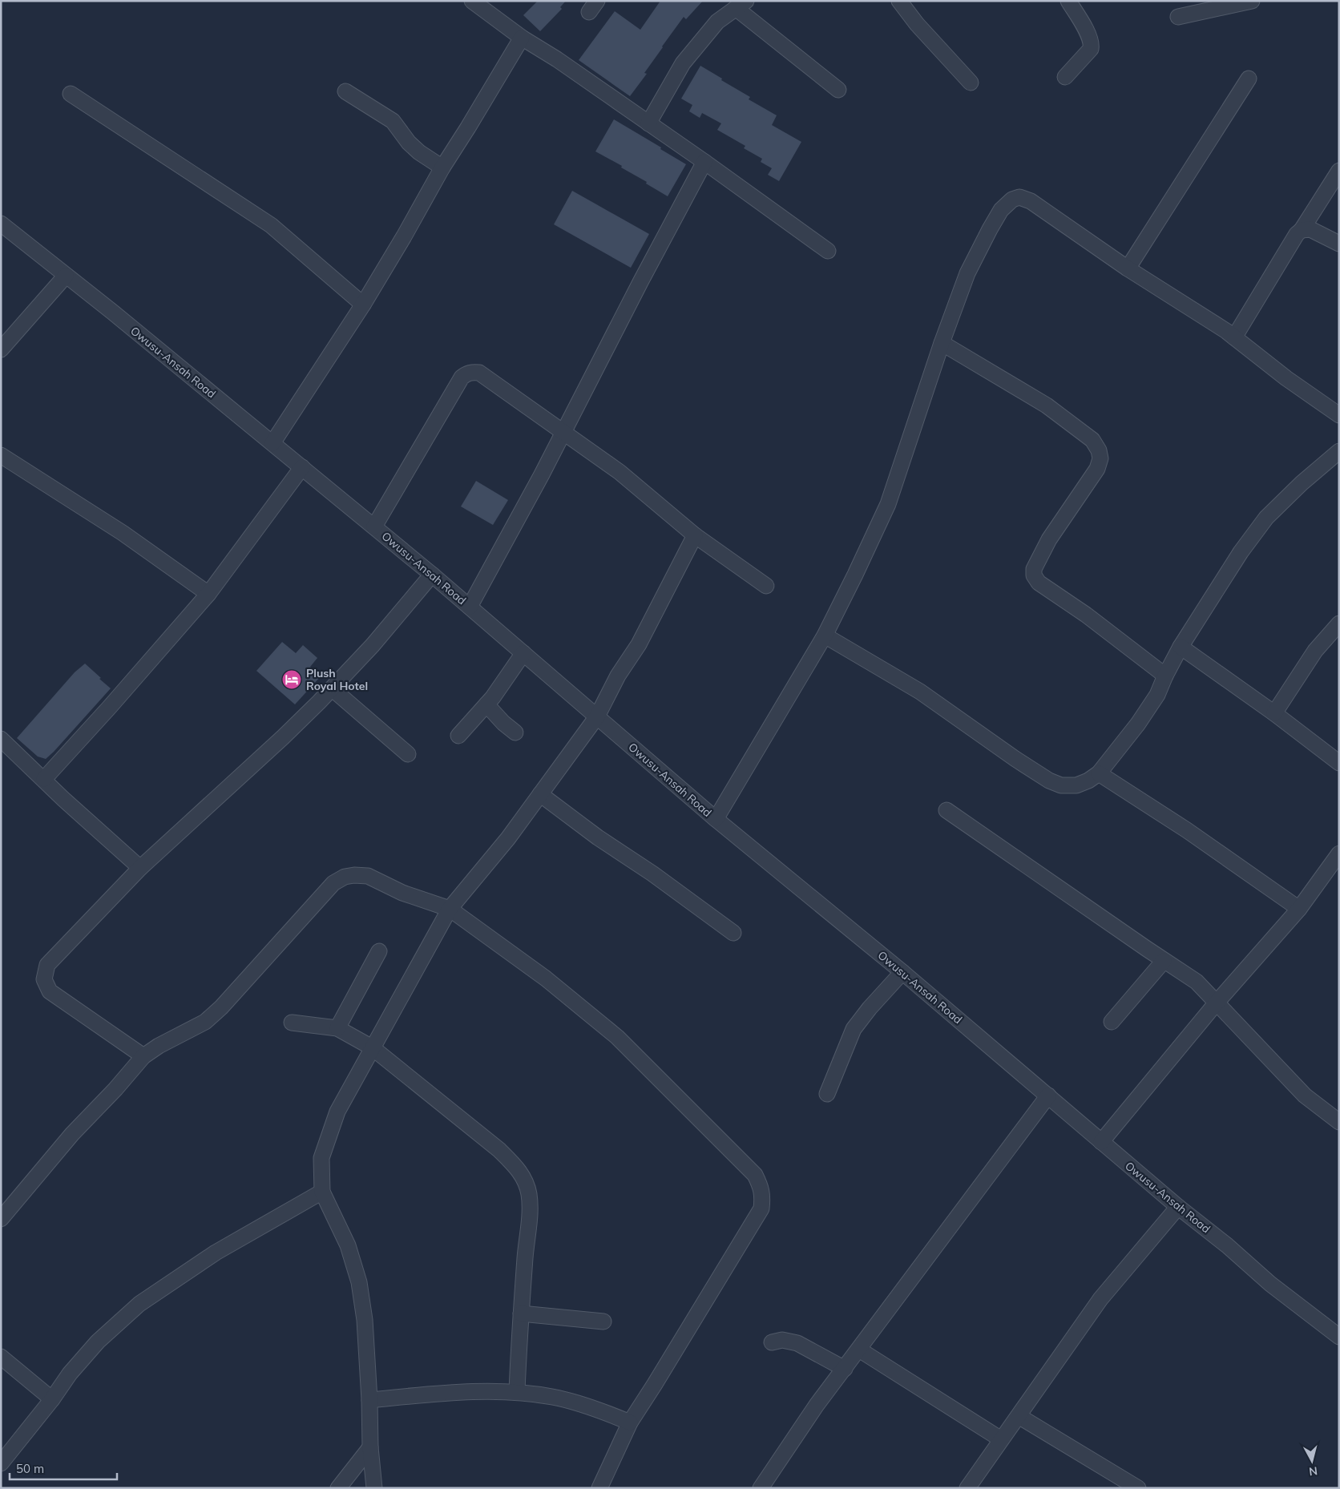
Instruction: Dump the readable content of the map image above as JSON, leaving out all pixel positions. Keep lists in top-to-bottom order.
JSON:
{
  "streets": {
    "street": ["Owusu-Ansah Road"]
  },
  "places": {
    "hotel": ["Plush Royal Hotel"]
  },
  "scale_bar": "50 m",
  "north": "bottom"
}
